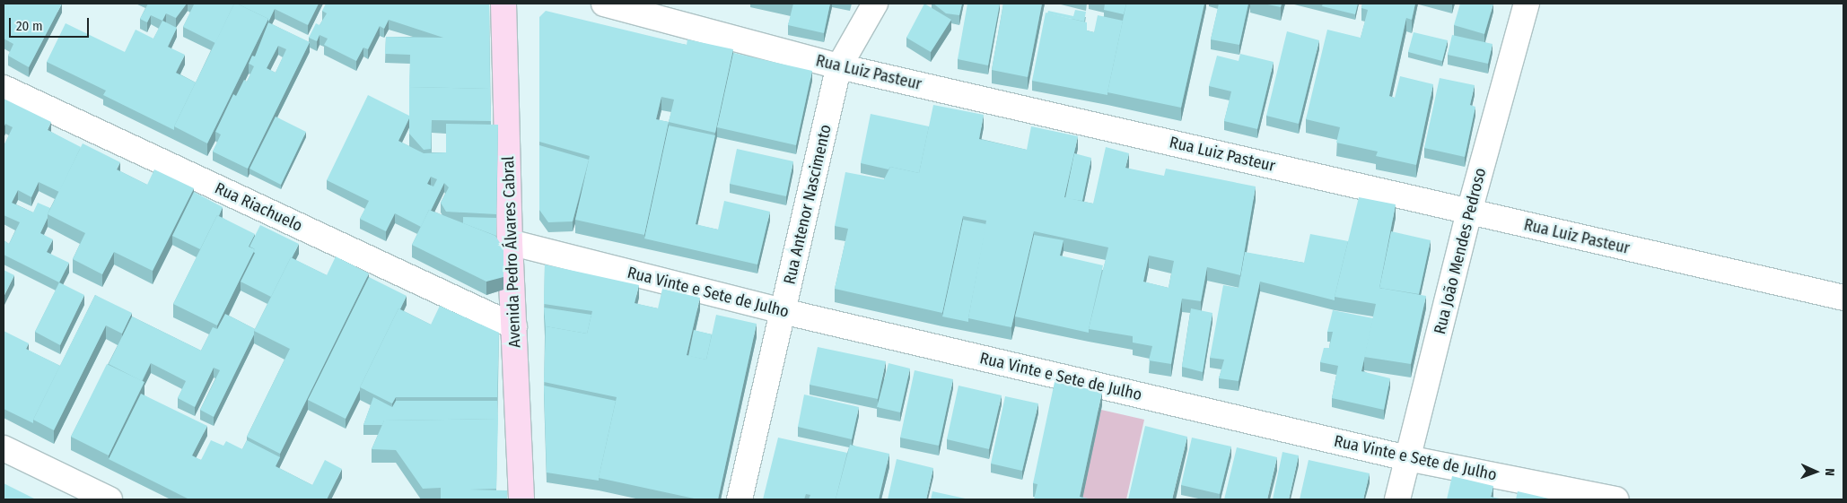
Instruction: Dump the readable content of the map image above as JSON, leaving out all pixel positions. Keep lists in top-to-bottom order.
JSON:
{
  "streets": {
    "main road": ["Avenida Pedro Álvares Cabral"],
    "street": [
      "Rua Luiz Pasteur",
      "Rua Antenor Nascimento",
      "Rua Riachuelo",
      "Rua João Mendes Pedroso",
      "Rua Vinte e Sete de Julho"
    ]
  },
  "crossings": [
    ["Rua Luiz Pasteur", "Rua Antenor Nascimento"],
    ["Rua Luiz Pasteur", "Rua João Mendes Pedroso"],
    ["Rua Antenor Nascimento", "Rua Vinte e Sete de Julho"],
    ["Rua Riachuelo", "Avenida Pedro Álvares Cabral"],
    ["Rua João Mendes Pedroso", "Rua Vinte e Sete de Julho"],
    ["Avenida Pedro Álvares Cabral", "Rua Vinte e Sete de Julho"]
  ],
  "scale_bar": "20 m",
  "north": "right"
}
